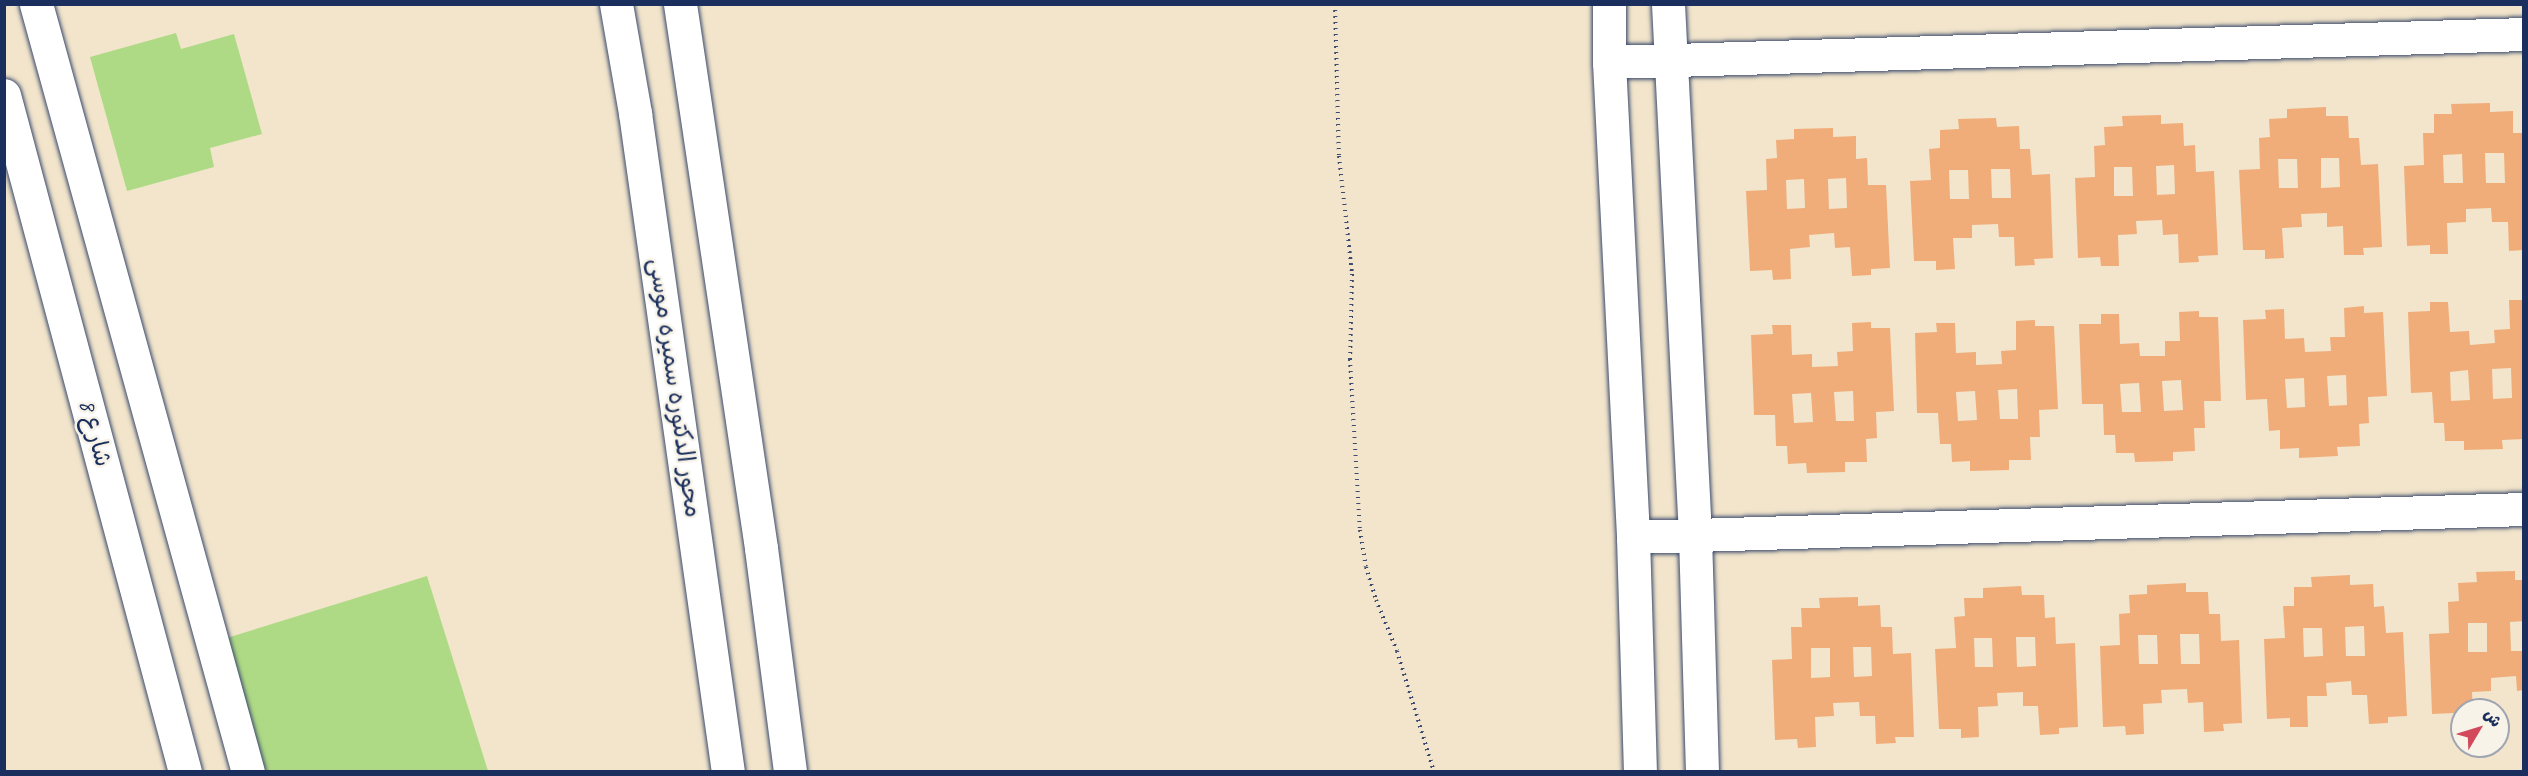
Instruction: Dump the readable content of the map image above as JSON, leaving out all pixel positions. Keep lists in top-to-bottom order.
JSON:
{
  "streets": {
    "street": ["محور الدكتوره سميره موسى", "شارع 8"]
  },
  "north": "top right"
}
